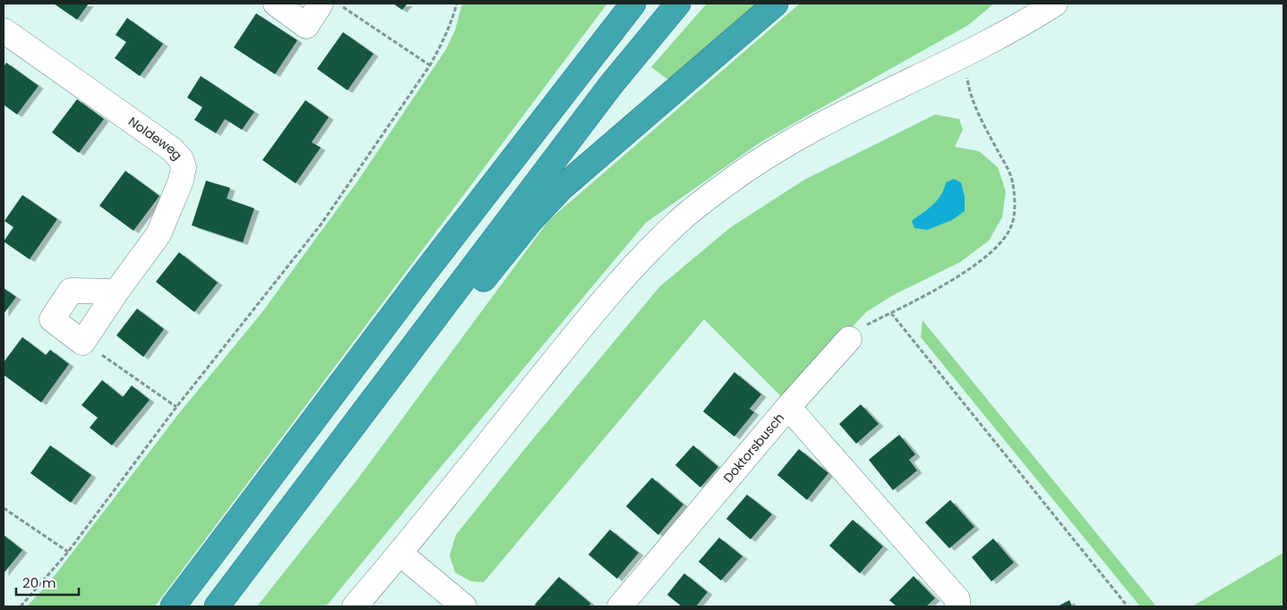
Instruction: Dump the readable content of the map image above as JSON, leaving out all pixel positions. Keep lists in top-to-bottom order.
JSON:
{
  "streets": {
    "street": ["Noldeweg", "Doktorsbusch"]
  },
  "scale_bar": "20 m"
}
